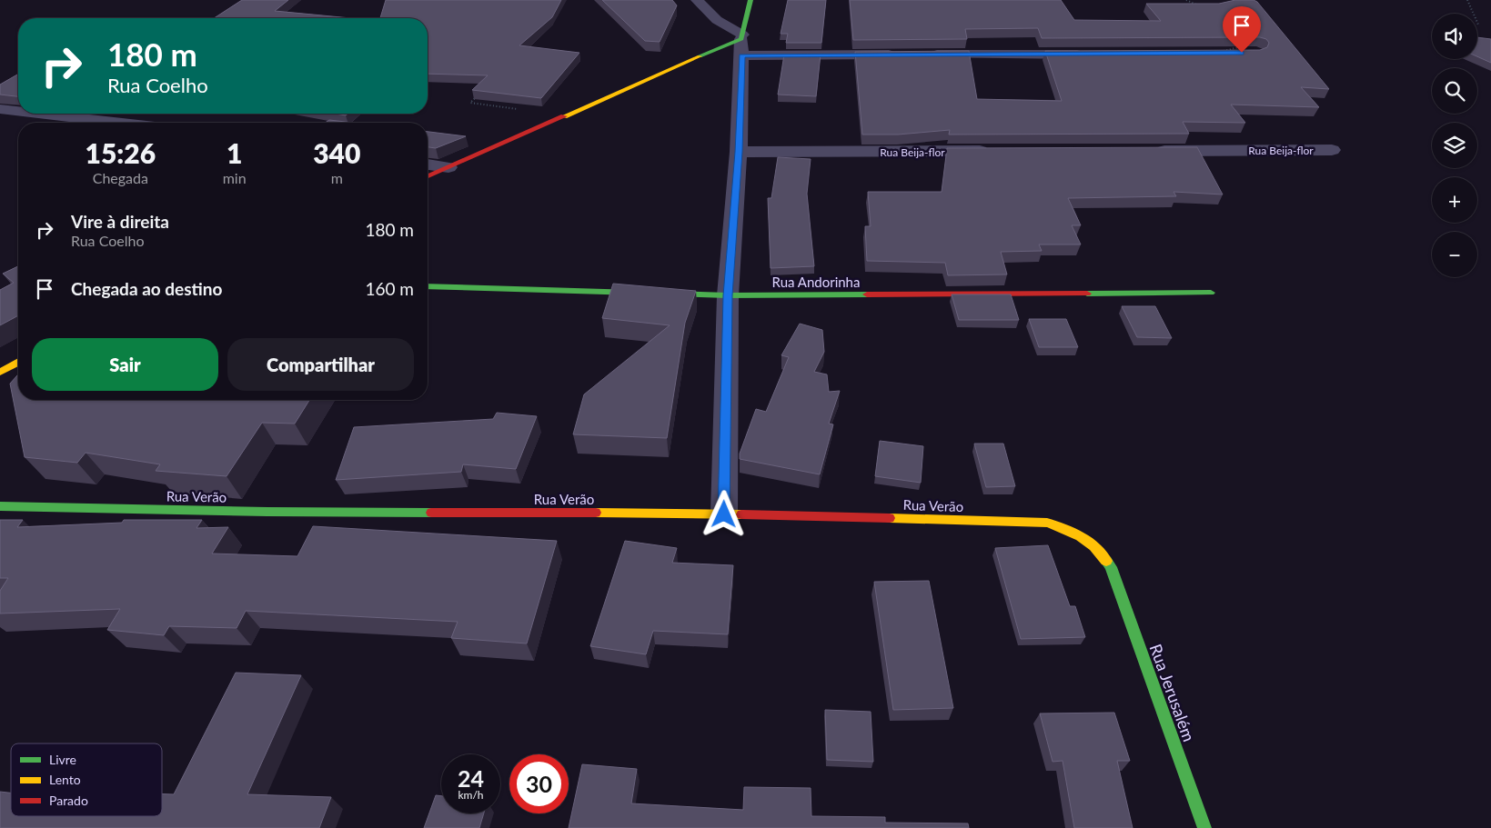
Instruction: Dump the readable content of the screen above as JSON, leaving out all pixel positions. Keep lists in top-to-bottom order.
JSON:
{
  "streets": {
    "street": [
      "Rua Beija-flor",
      "Rua Andorinha",
      "Rua Verão",
      "Rua Jerusalém"
    ]
  },
  "crossings": [
    ["Rua Verão", "Rua Jerusalém"]
  ],
  "legend": ["Livre", "Lento", "Parado"],
  "page": {
    "map_buttons": ["+", "−"],
    "turn": ["180 m", "Rua Coelho"],
    "eta": [
      "15:26",
      "Chegada",
      "1",
      "min",
      "340",
      "m"
    ],
    "list": [
      {
        "name": "Vire à direita",
        "note": "Rua Coelho",
        "value": "180 m"
      },
      {
        "name": "Chegada ao destino",
        "value": "160 m"
      }
    ],
    "buttons": ["Sair", "Compartilhar"],
    "speed": "24 km/h",
    "limit": "30"
  }
}
